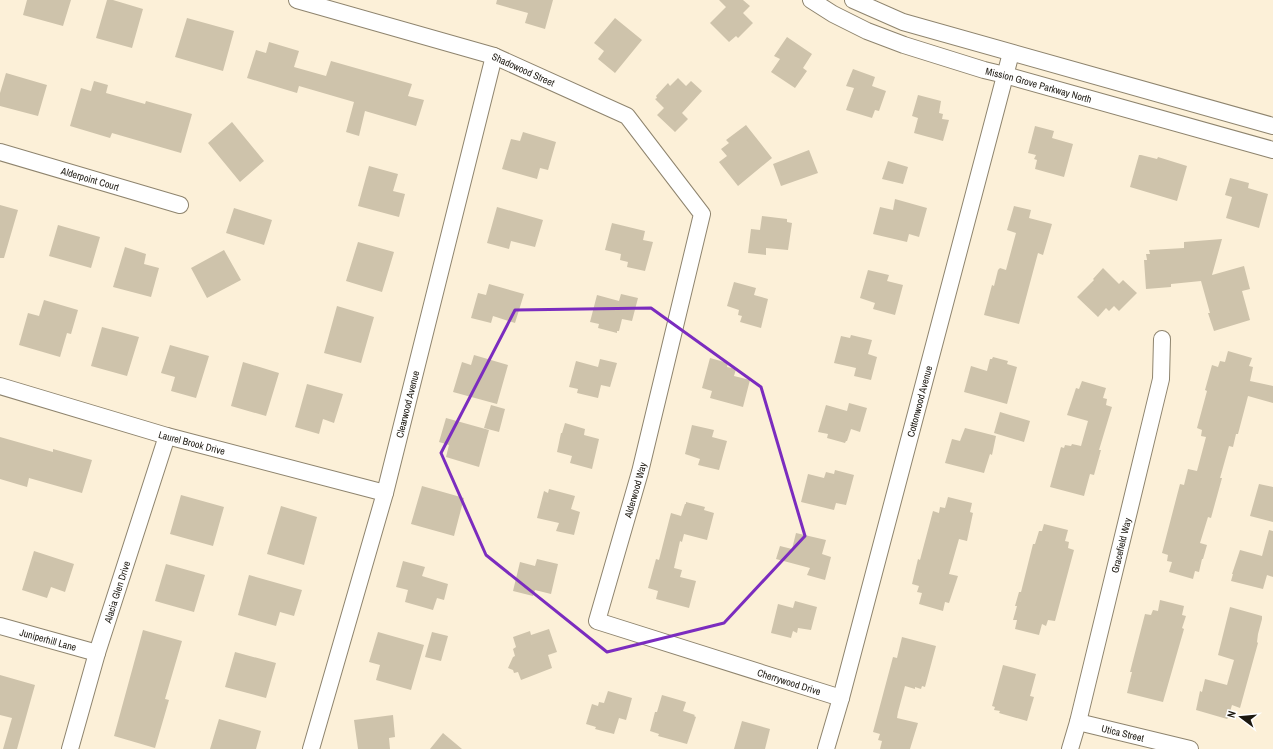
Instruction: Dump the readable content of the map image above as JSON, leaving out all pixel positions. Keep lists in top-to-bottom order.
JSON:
{
  "streets": {
    "street": [
      "Shadowood Street",
      "Mission Grove Parkway North",
      "Alderpoint Court",
      "Cottonwood Avenue",
      "Clearwood Avenue",
      "Laurel Brook Drive",
      "Alderwood Way",
      "Gracefield Way",
      "Alacia Glen Drive",
      "Juniperhill Lane",
      "Cherrywood Drive",
      "Utica Street"
    ]
  },
  "crossings": [
    ["Shadowood Street", "Clearwood Avenue"],
    ["Shadowood Street", "Alderwood Way"],
    ["Mission Grove Parkway North", "Cottonwood Avenue"],
    ["Cottonwood Avenue", "Cherrywood Drive"],
    ["Clearwood Avenue", "Laurel Brook Drive"],
    ["Laurel Brook Drive", "Alacia Glen Drive"],
    ["Alderwood Way", "Cherrywood Drive"],
    ["Gracefield Way", "Utica Street"],
    ["Alacia Glen Drive", "Juniperhill Lane"]
  ],
  "north": "left"
}
